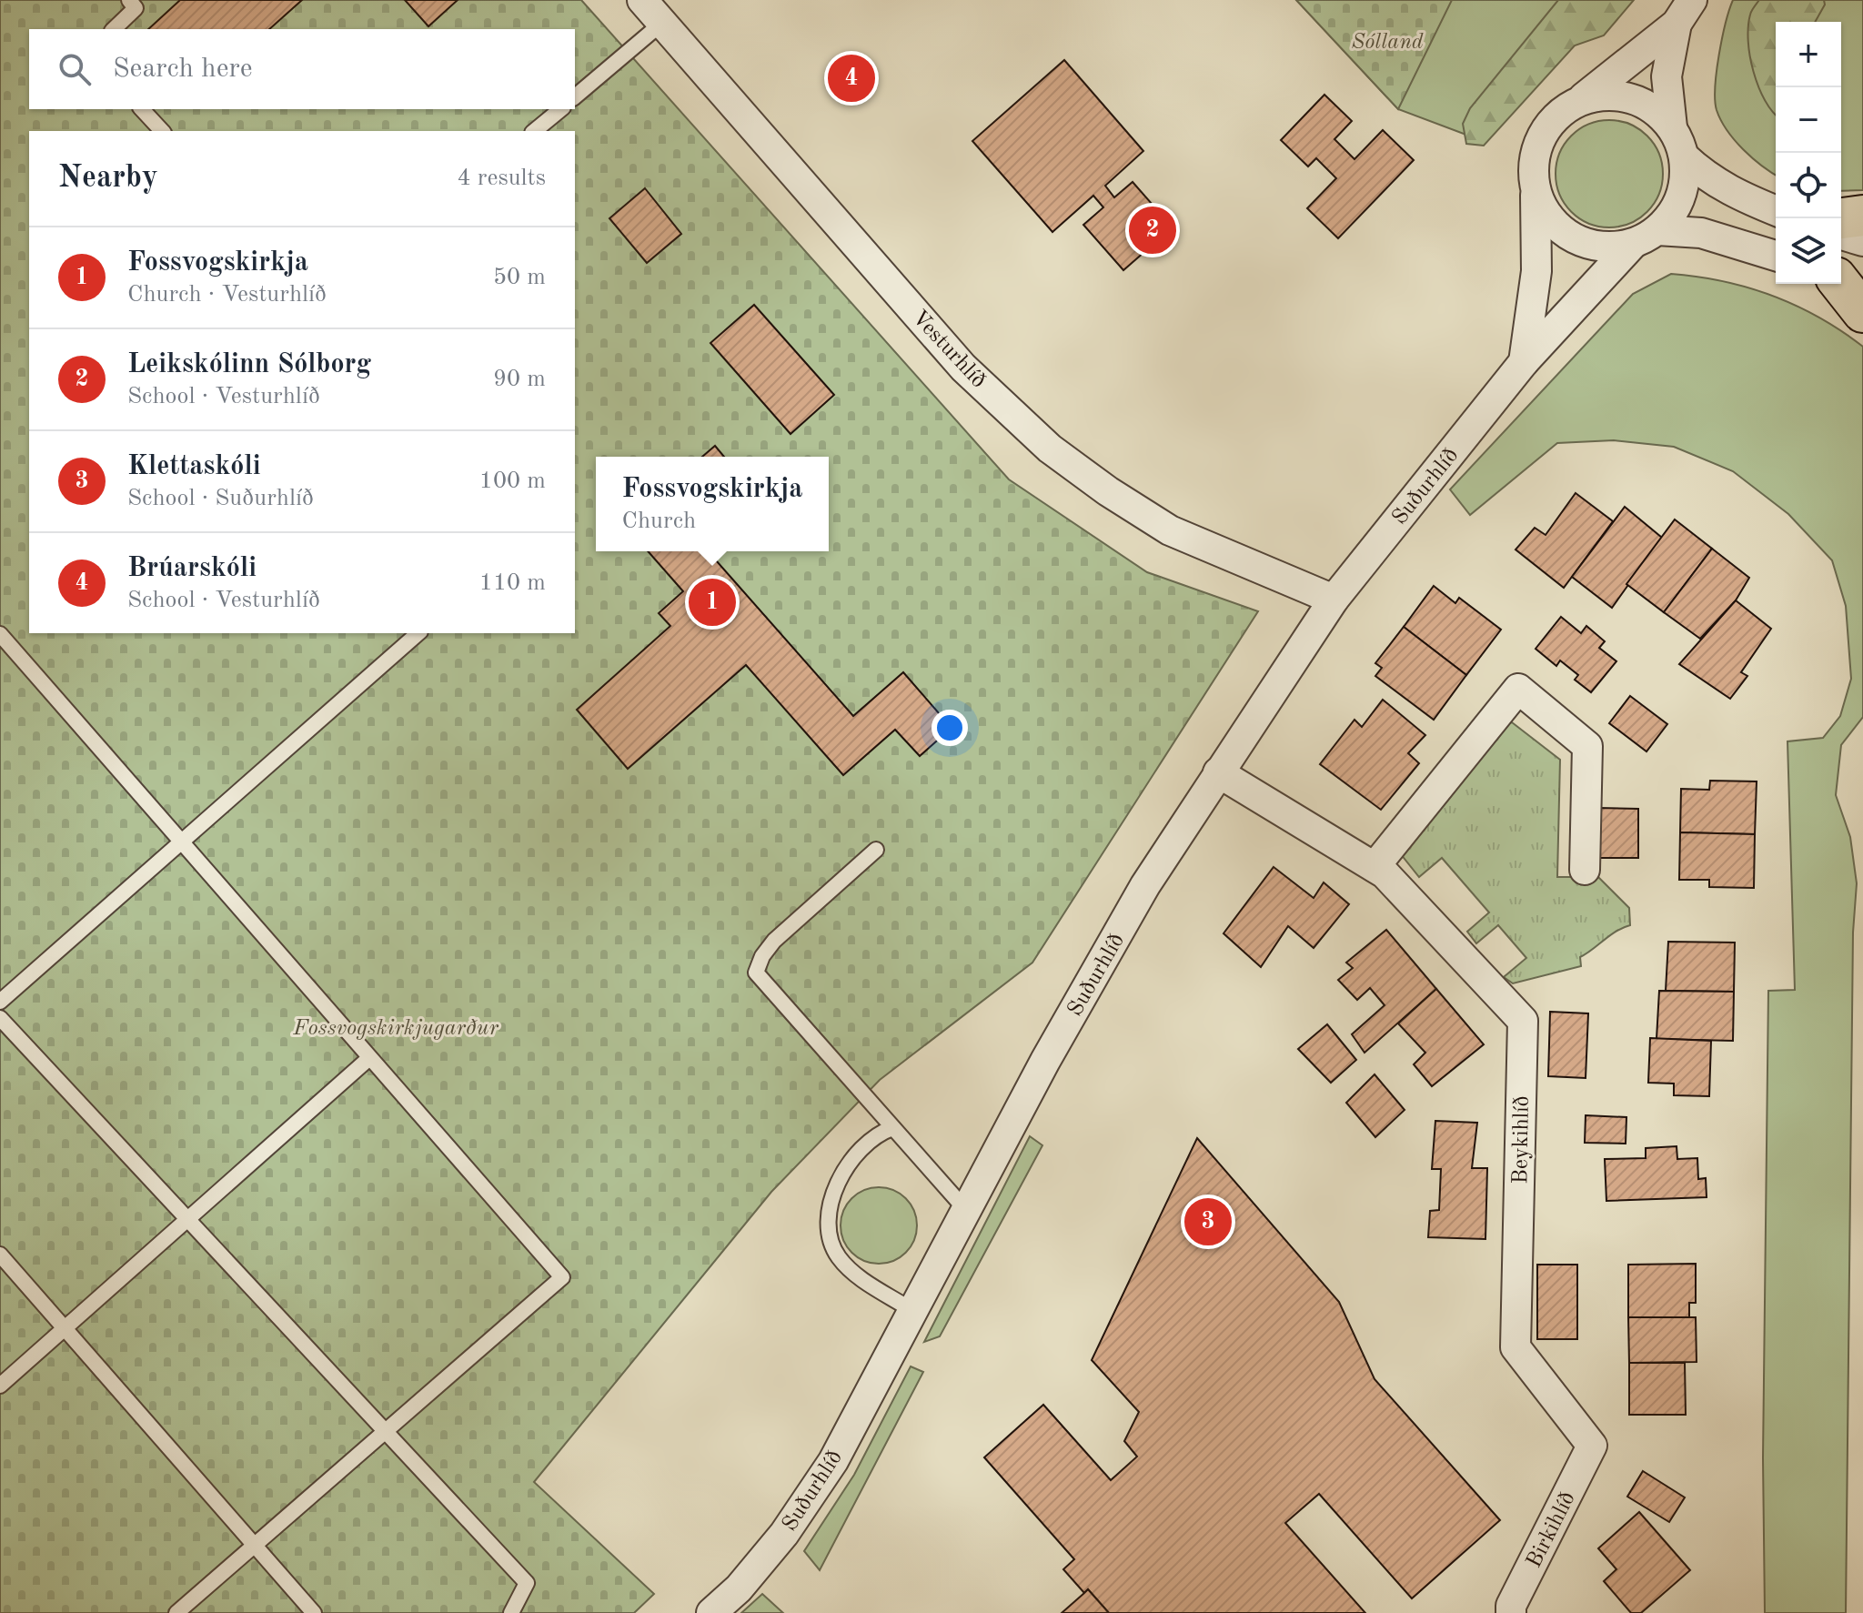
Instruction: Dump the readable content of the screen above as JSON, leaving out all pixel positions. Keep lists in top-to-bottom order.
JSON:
{
  "streets": {
    "street": [
      "Vesturhlíð",
      "Suðurhlíð",
      "Beykihlíð",
      "Birkihlíð"
    ]
  },
  "crossings": [
    ["Vesturhlíð", "Suðurhlíð"],
    ["Suðurhlíð", "Beykihlíð"],
    ["Beykihlíð", "Birkihlíð"]
  ],
  "parks": ["Sólland", "Fossvogskirkjugarður"],
  "page": {
    "map_buttons": ["+", "−"],
    "search": "Search here",
    "pins": [
      "4",
      "2",
      "1",
      "3"
    ],
    "heading": ["Nearby", "4 results"],
    "list": [
      {
        "mark": "1",
        "name": "Fossvogskirkja",
        "note": "Church · Vesturhlíð",
        "value": "50 m"
      },
      {
        "mark": "2",
        "name": "Leikskólinn Sólborg",
        "note": "School · Vesturhlíð",
        "value": "90 m"
      },
      {
        "mark": "3",
        "name": "Klettaskóli",
        "note": "School · Suðurhlíð",
        "value": "100 m"
      },
      {
        "mark": "4",
        "name": "Brúarskóli",
        "note": "School · Vesturhlíð",
        "value": "110 m"
      }
    ],
    "popup": ["Fossvogskirkja", "Church"]
  }
}
